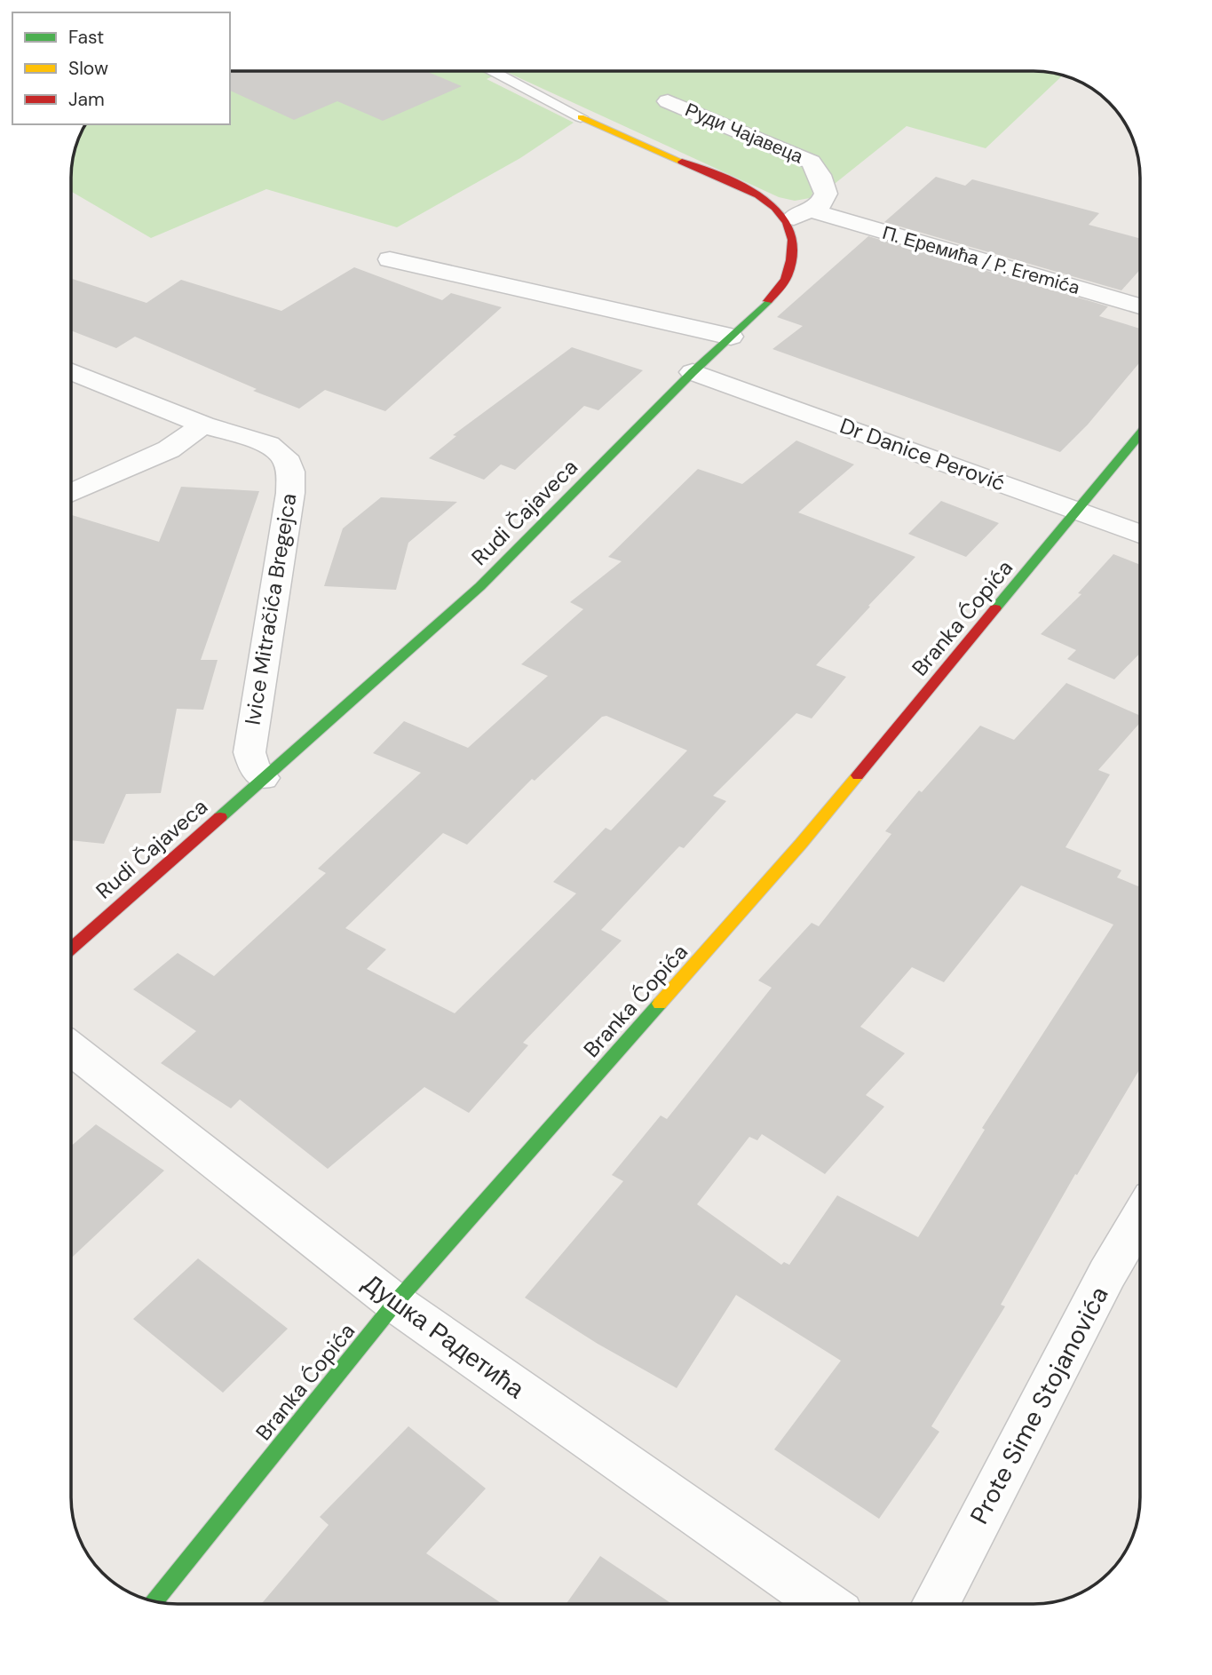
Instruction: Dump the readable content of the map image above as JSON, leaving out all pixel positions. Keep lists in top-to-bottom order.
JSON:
{
  "streets": {
    "street": [
      "Руди Чајавеца",
      "П. Еремића / P. Eremića",
      "Dr Danice Perović",
      "Rudi Čajaveca",
      "Ivice Mitračića Bregejca",
      "Branka Ćopića",
      "Душка Радетића",
      "Prote Sime Stojanovića"
    ]
  },
  "crossings": [
    ["Руди Чајавеца", "П. Еремића / P. Eremića"],
    ["Dr Danice Perović", "Rudi Čajaveca"],
    ["Dr Danice Perović", "Branka Ćopića"],
    ["Rudi Čajaveca", "Ivice Mitračića Bregejca"],
    ["Branka Ćopića", "Душка Радетића"]
  ],
  "legend": ["Fast", "Slow", "Jam"]
}
